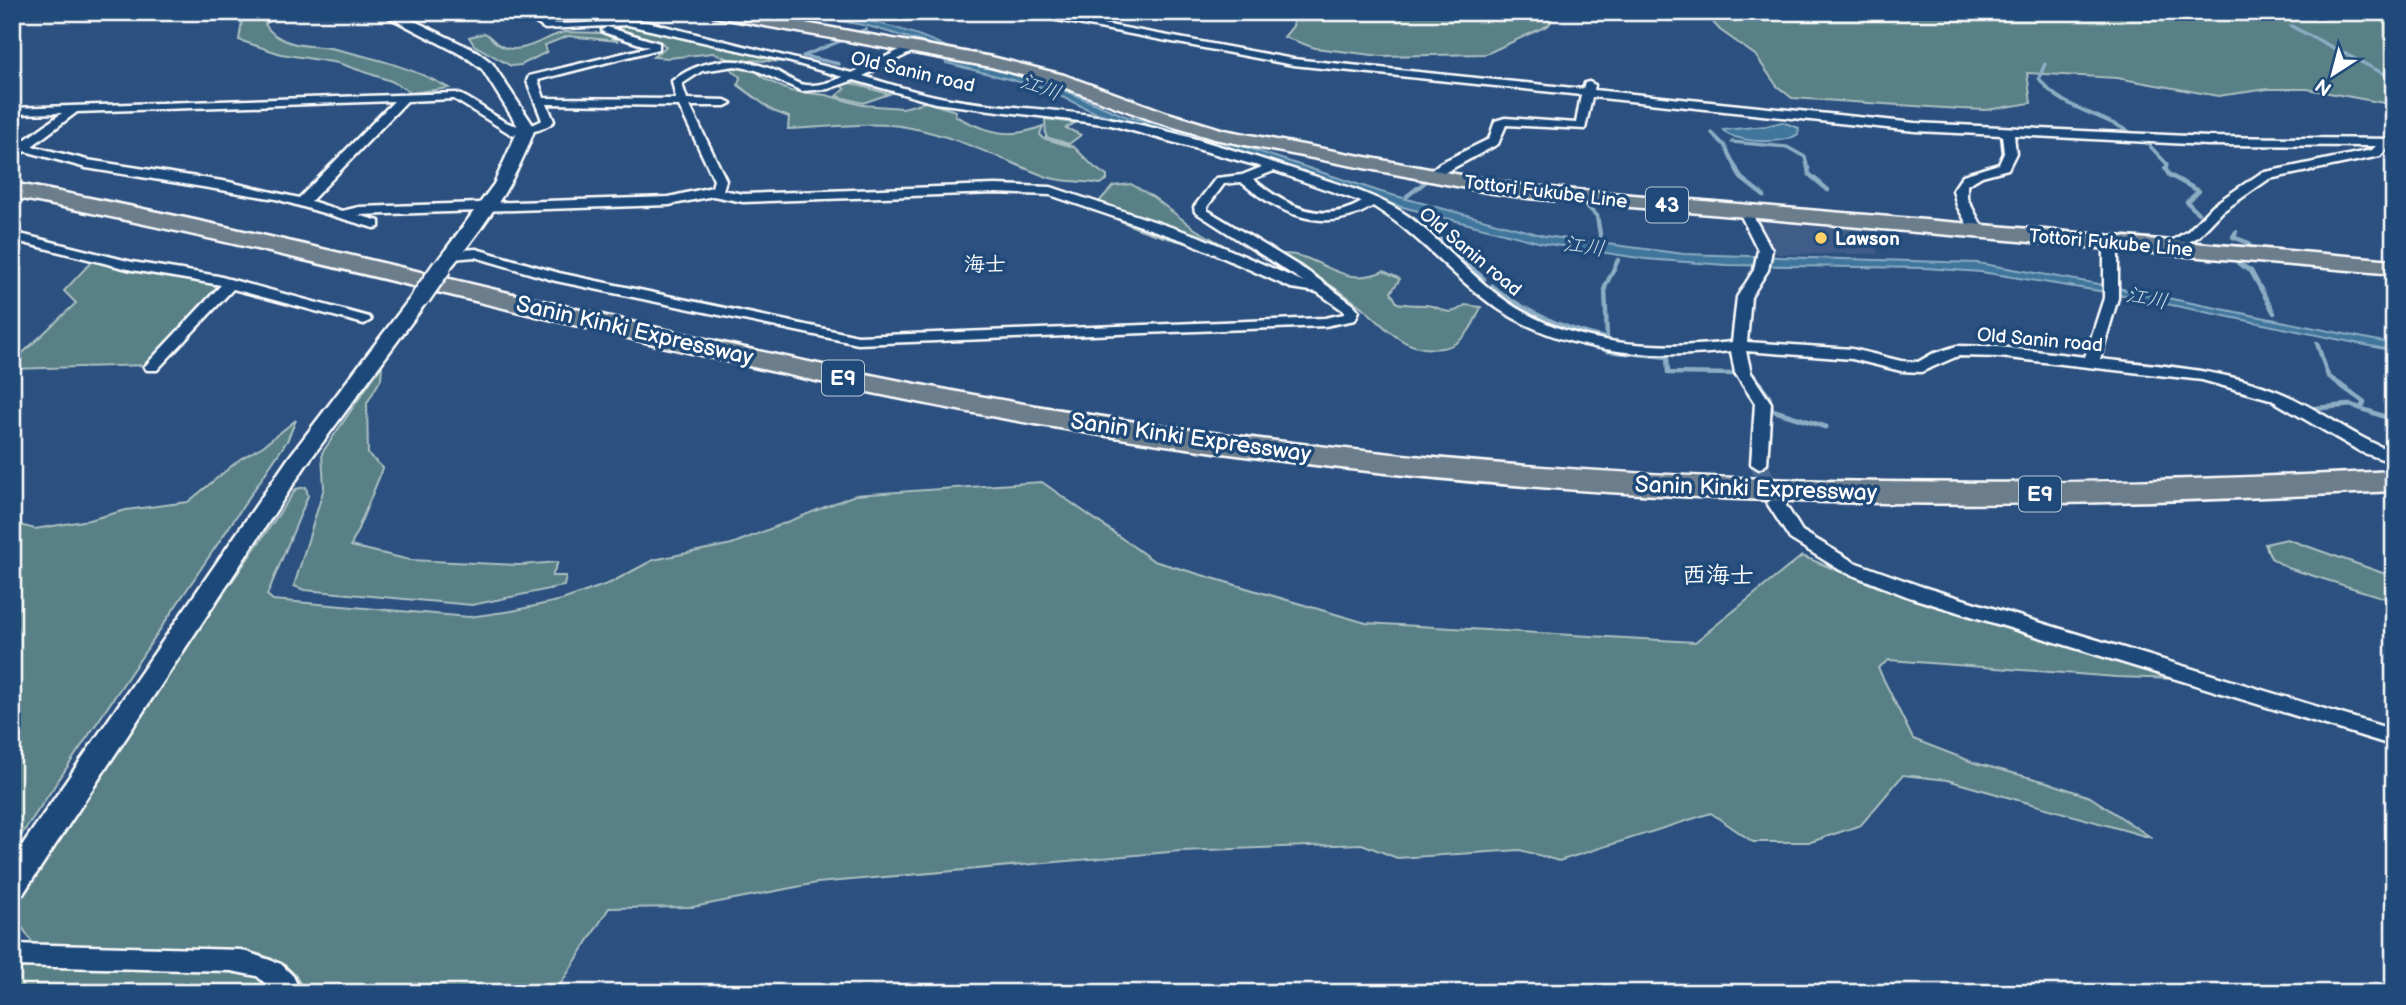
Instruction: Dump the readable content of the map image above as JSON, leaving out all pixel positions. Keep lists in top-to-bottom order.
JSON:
{
  "streets": {
    "highway": ["Sanin Kinki Expressway", "E9"],
    "main road": ["Tottori Fukube Line", "43"],
    "street": ["Old Sanin road"]
  },
  "crossings": [
    ["Old Sanin road", "Tottori Fukube Line"],
    ["Old Sanin road", "Sanin Kinki Expressway"]
  ],
  "districts": ["海士", "西海士"],
  "water": ["江川"],
  "places": ["Lawson"],
  "north": "bottom left"
}
